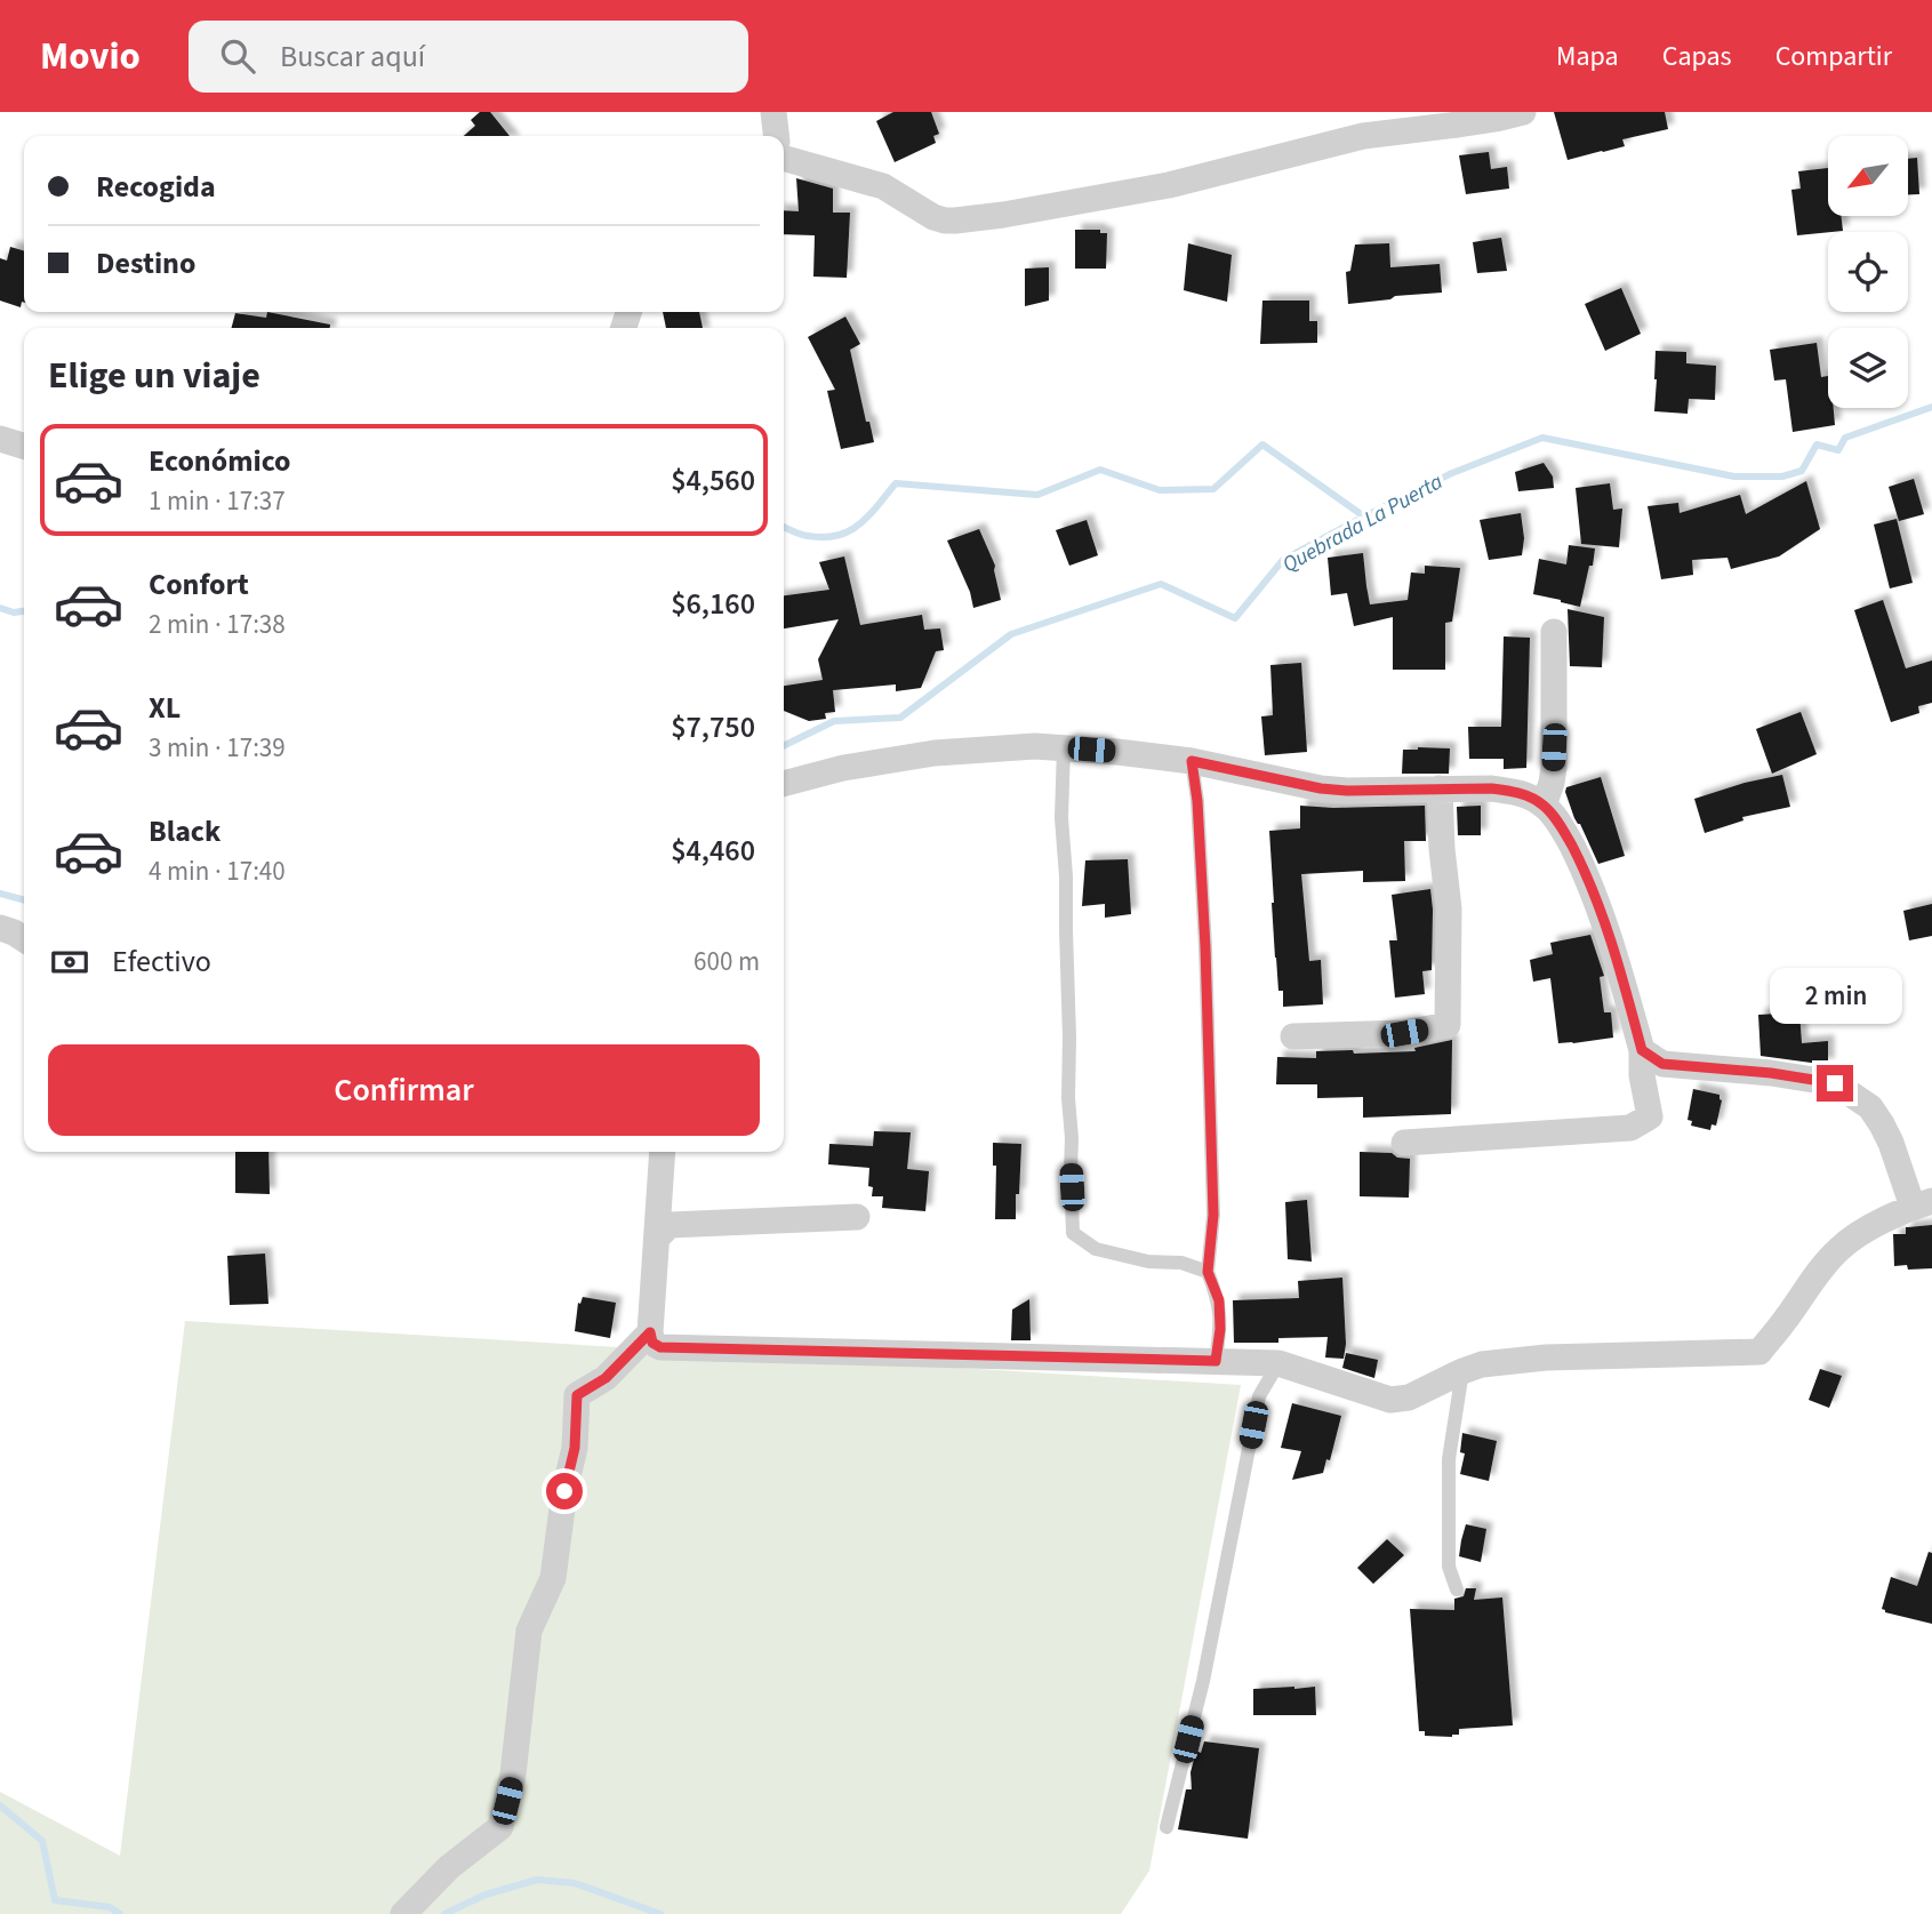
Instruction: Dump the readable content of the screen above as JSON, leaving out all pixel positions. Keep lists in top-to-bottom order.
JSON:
{
  "water": ["Quebrada La Puerta"],
  "north": "bottom left",
  "page": {
    "header": "Movio",
    "search": "Buscar aquí",
    "nav": ["Mapa", "Capas", "Compartir"],
    "banner": ["Recogida", "Destino"],
    "heading": "Elige un viaje",
    "list": [
      {
        "name": "Económico",
        "note": "1 min · 17:37",
        "value": "$4,560"
      },
      {
        "name": "Confort",
        "note": "2 min · 17:38",
        "value": "$6,160"
      },
      {
        "name": "XL",
        "note": "3 min · 17:39",
        "value": "$7,750"
      },
      {
        "name": "Black",
        "note": "4 min · 17:40",
        "value": "$4,460"
      }
    ],
    "pay": ["Efectivo", "600 m"],
    "bubble": "2 min",
    "buttons": "Confirmar"
  }
}
